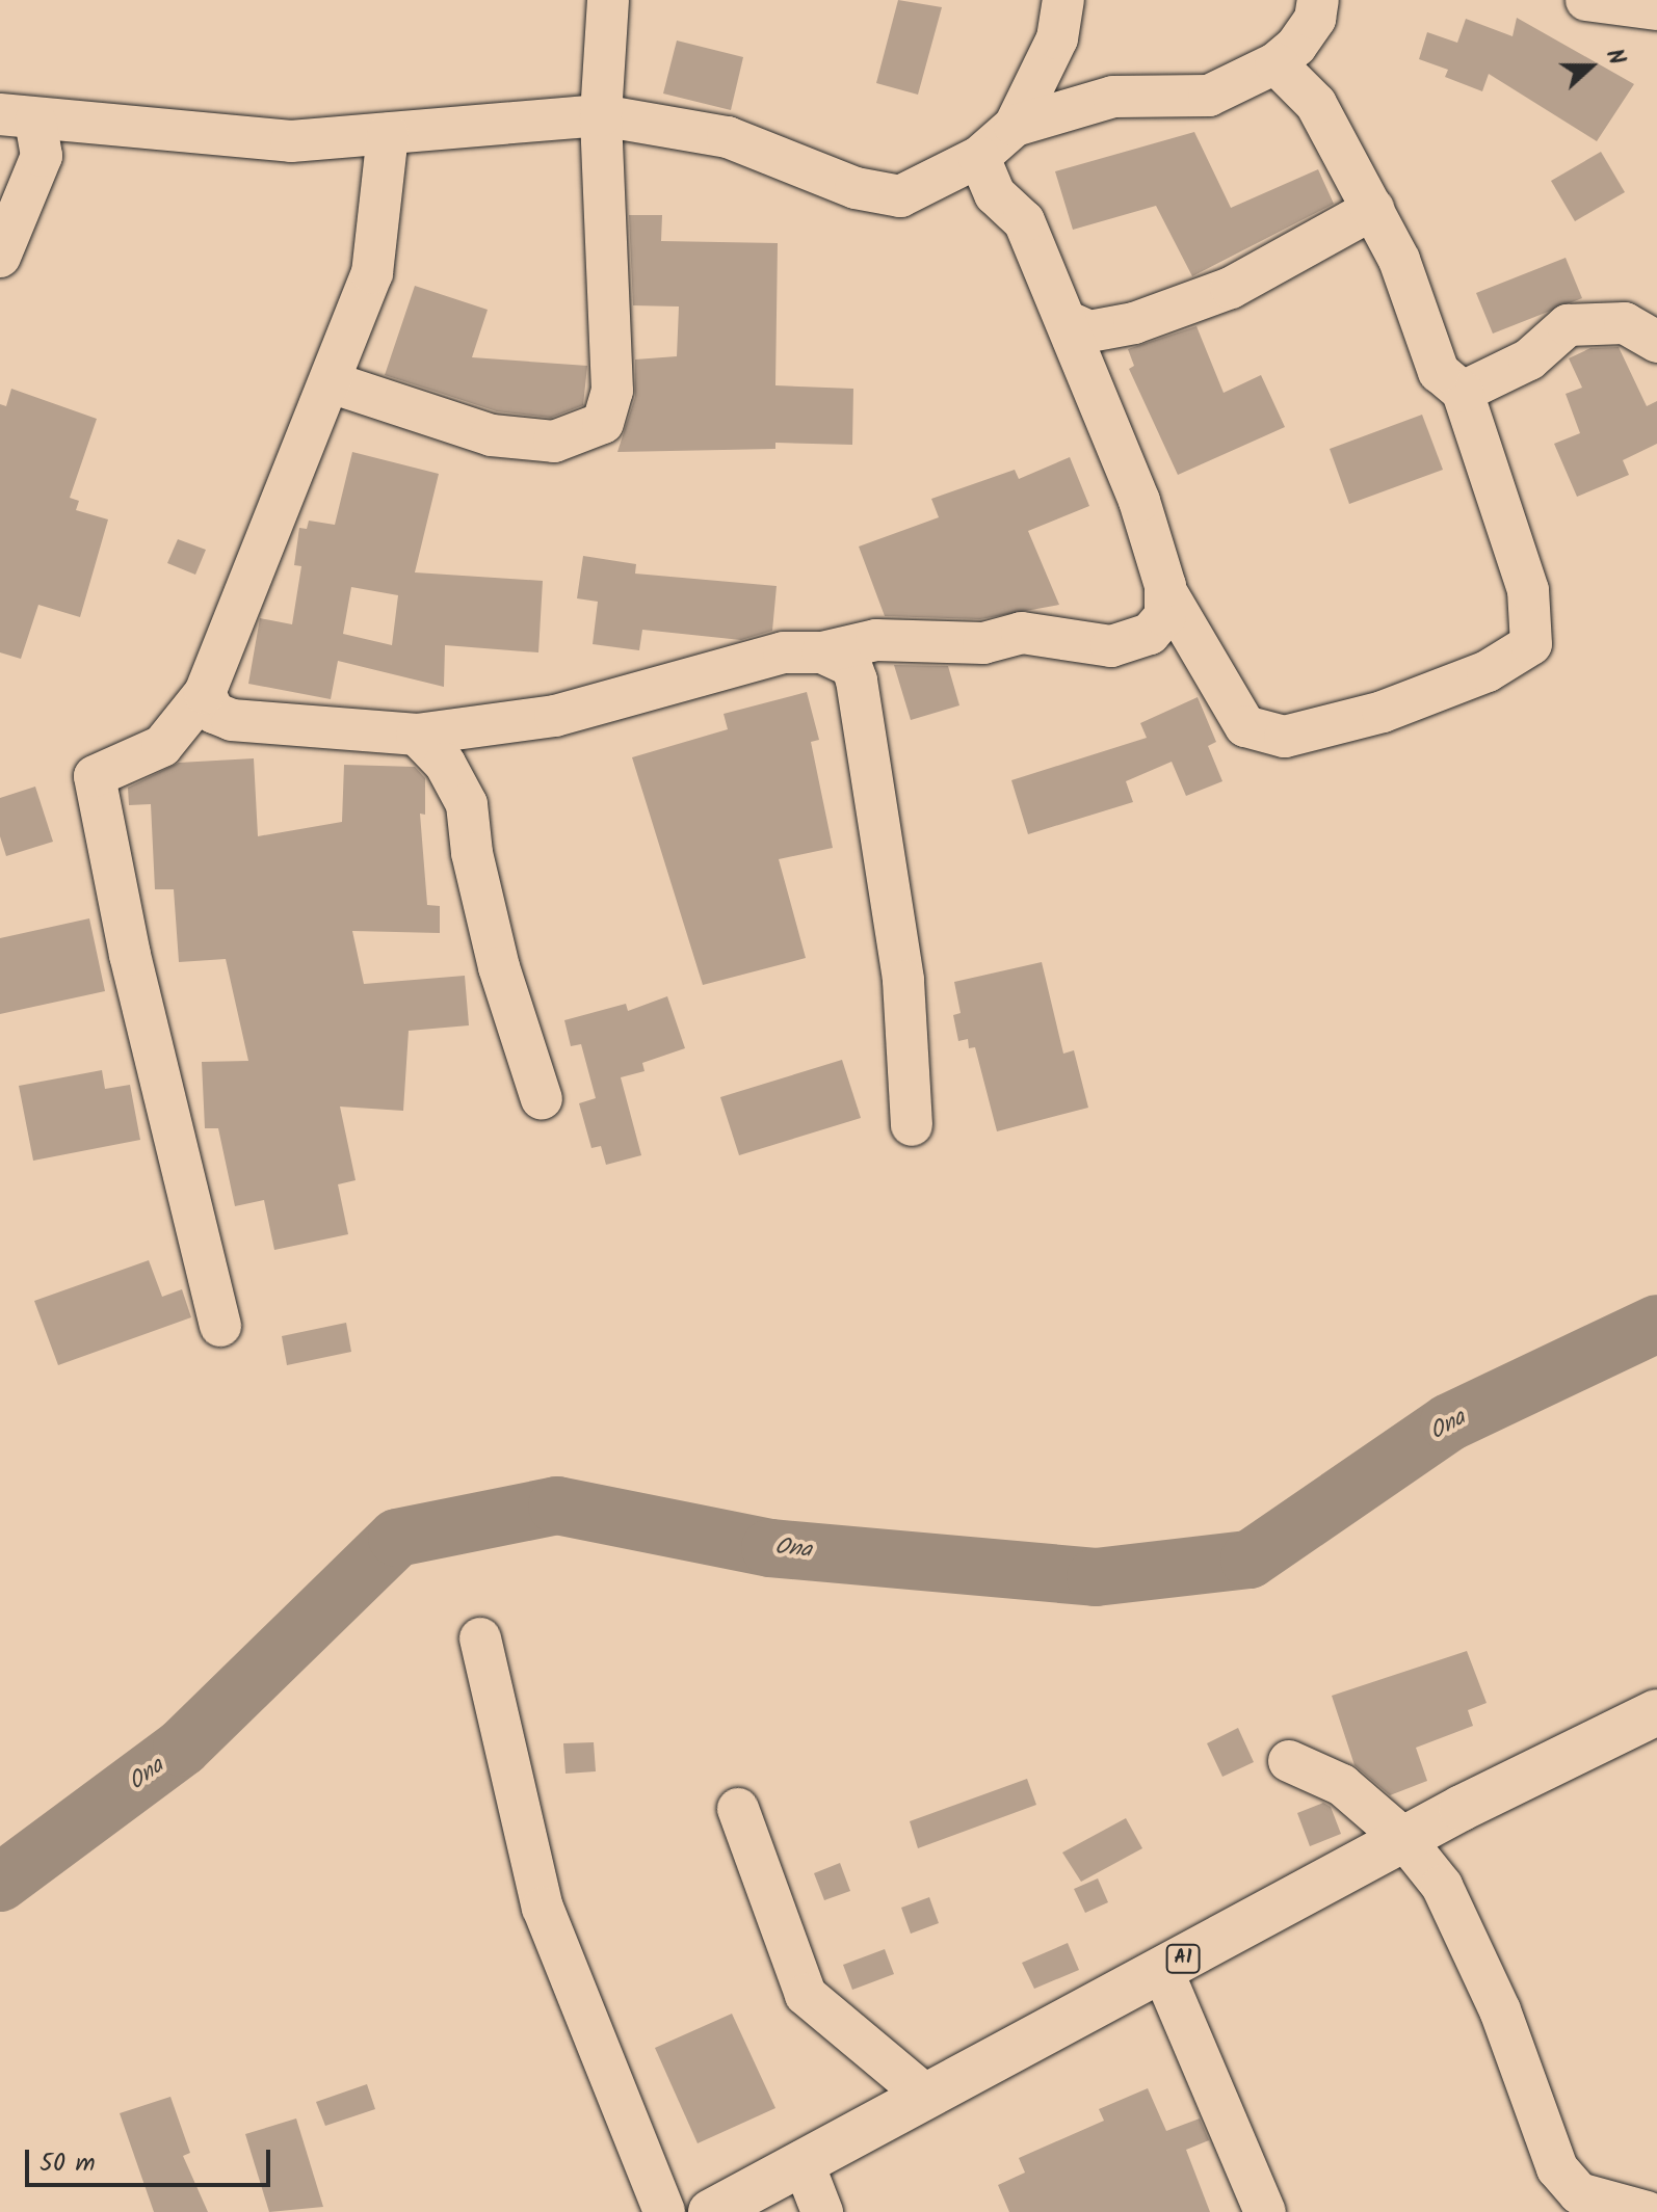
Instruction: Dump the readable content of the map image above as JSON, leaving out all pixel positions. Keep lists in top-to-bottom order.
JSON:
{
  "streets": {
    "highway": ["A1"]
  },
  "water": ["Ona"],
  "scale_bar": "50 m",
  "north": "right"
}
